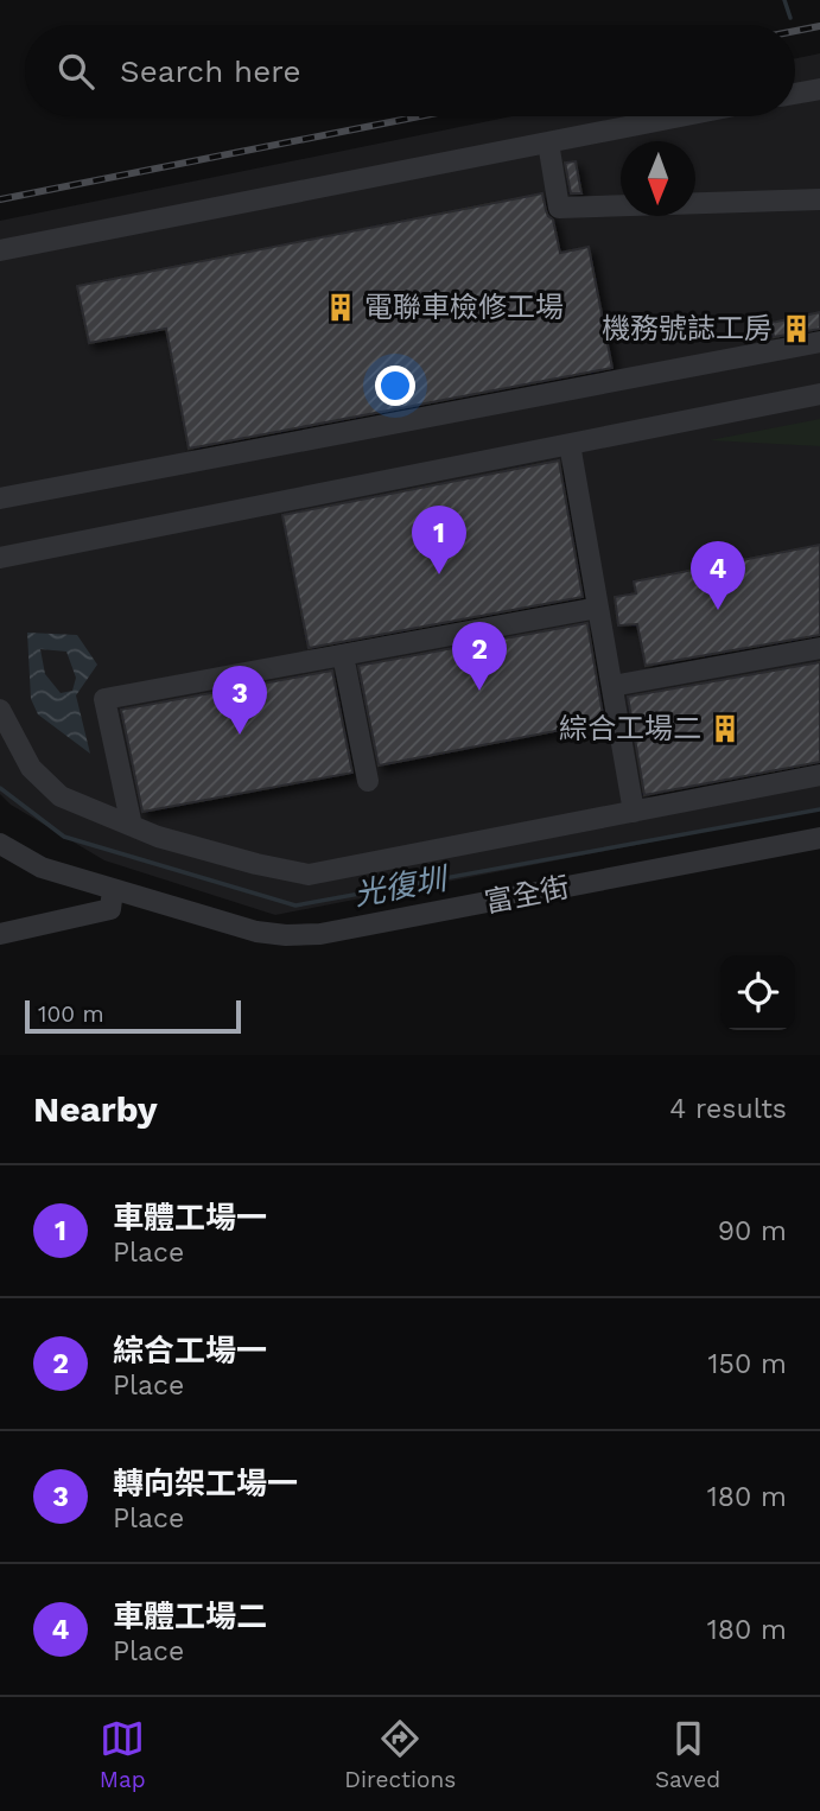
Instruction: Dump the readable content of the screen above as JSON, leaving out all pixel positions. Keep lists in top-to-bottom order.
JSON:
{
  "streets": {
    "street": ["富全街"]
  },
  "water": ["光復圳"],
  "places": {
    "building": ["電聯車檢修工場", "機務號誌工房", "綜合工場二"]
  },
  "scale_bar": "100 m",
  "north": "bottom",
  "page": {
    "search": "Search here",
    "pins": [
      "1",
      "4",
      "2",
      "3"
    ],
    "scale": "100 m",
    "heading": ["Nearby", "4 results"],
    "list": [
      {
        "mark": "1",
        "name": "車體工場一",
        "note": "Place",
        "value": "90 m"
      },
      {
        "mark": "2",
        "name": "綜合工場一",
        "note": "Place",
        "value": "150 m"
      },
      {
        "mark": "3",
        "name": "轉向架工場一",
        "note": "Place",
        "value": "180 m"
      },
      {
        "mark": "4",
        "name": "車體工場二",
        "note": "Place",
        "value": "180 m"
      }
    ],
    "nav": ["Map", "Directions", "Saved"]
  }
}
